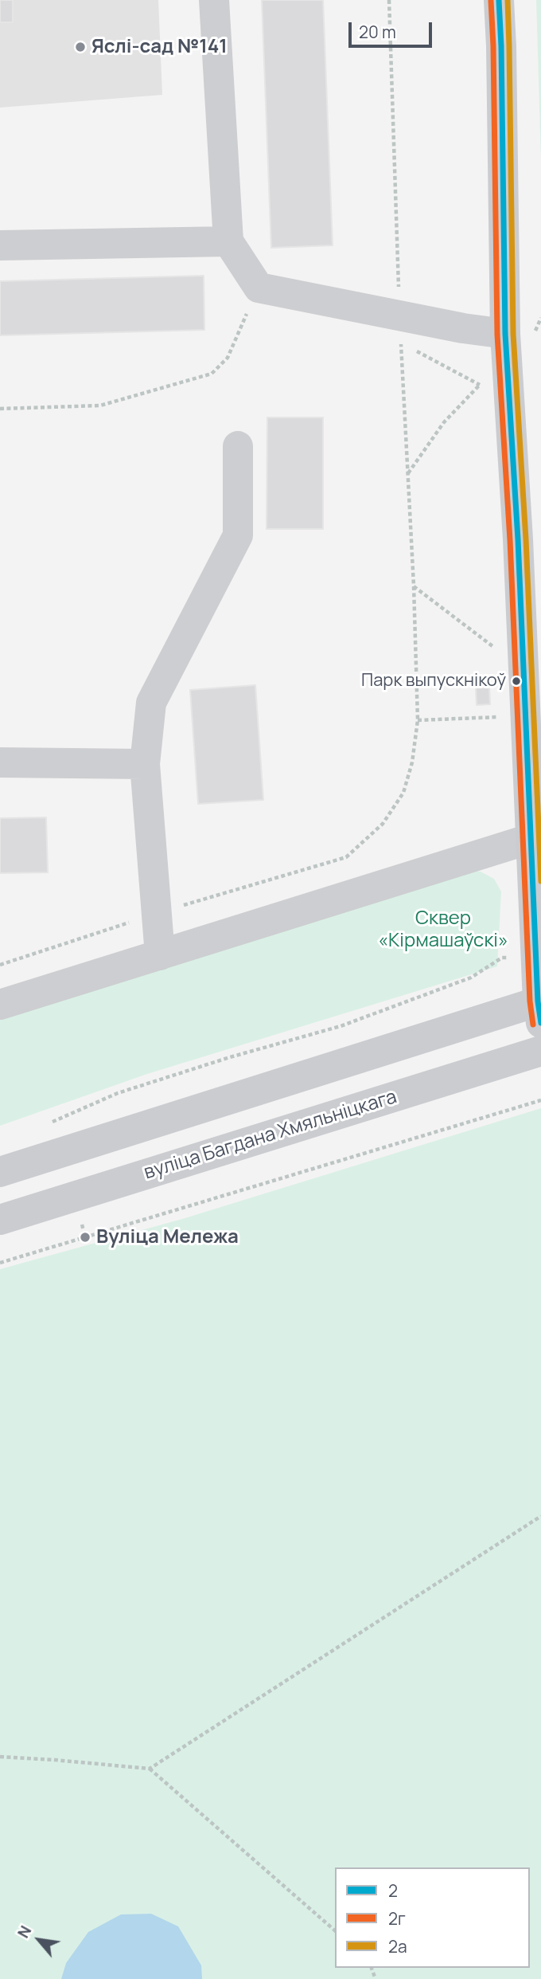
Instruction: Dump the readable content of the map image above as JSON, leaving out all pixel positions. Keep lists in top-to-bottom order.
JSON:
{
  "streets": {
    "main road": ["вуліца Багдана Хмяльніцкага"]
  },
  "parks": ["Сквер «Кірмашаўскі»"],
  "places": ["Яслі-сад №141", "Парк выпускнікоў", "Вуліца Мележа"],
  "lines": ["transit line 2", "transit line 2а", "transit line 2г"],
  "legend": ["2", "2г", "2а"],
  "scale_bar": "20 m",
  "north": "top left"
}
